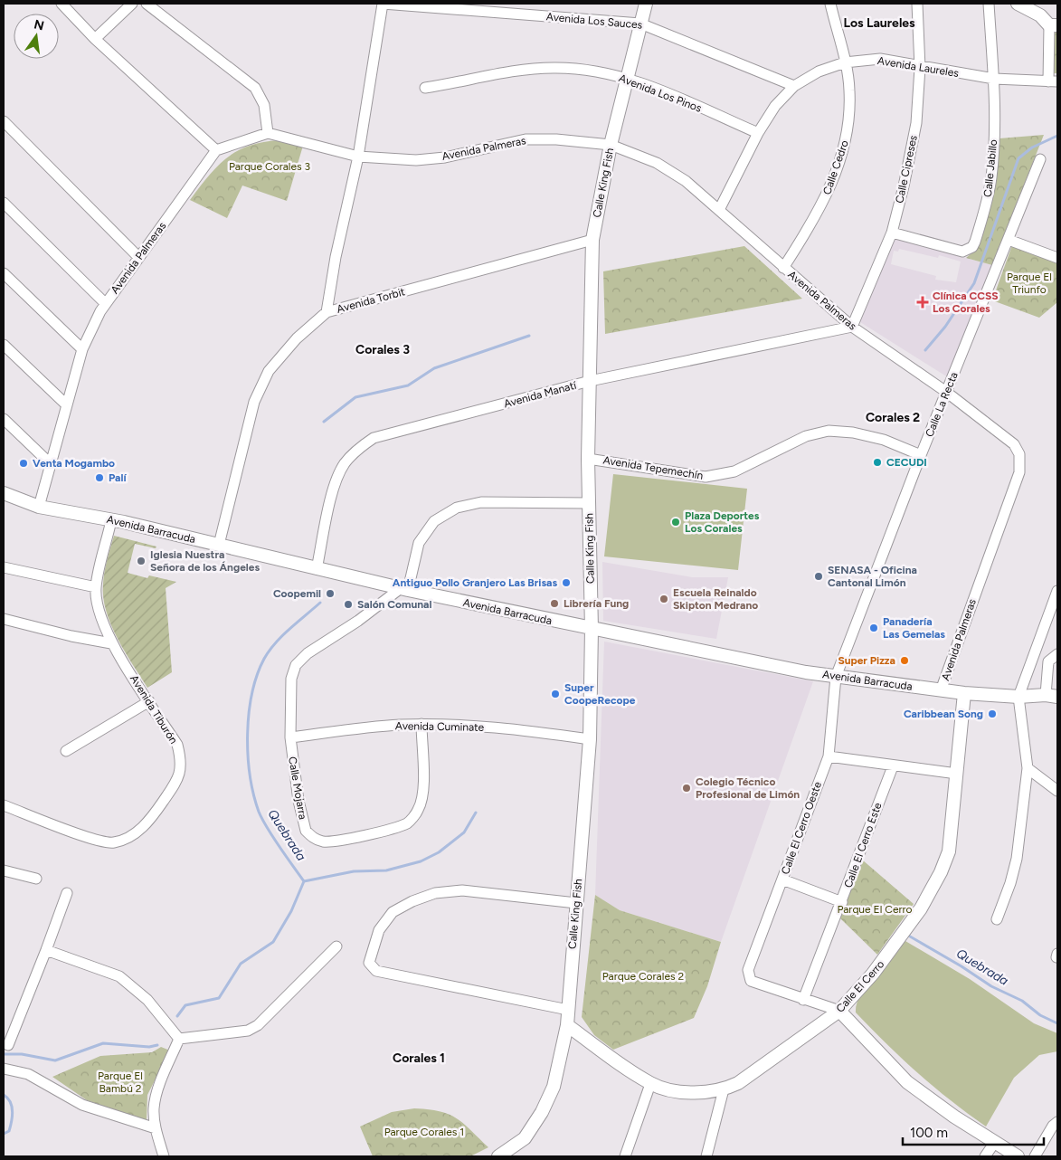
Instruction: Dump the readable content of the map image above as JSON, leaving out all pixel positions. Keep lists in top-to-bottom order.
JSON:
{
  "streets": {
    "street": [
      "Avenida Los Sauces",
      "Avenida Laureles",
      "Avenida Los Pinos",
      "Avenida Palmeras",
      "Calle Cedro",
      "Calle Jabillo",
      "Calle Cipreses",
      "Calle King Fish",
      "Avenida Torbit",
      "Avenida Manatí",
      "Calle La Recta",
      "Avenida Tepemechín",
      "Avenida Barracuda",
      "Avenida Tiburón",
      "Avenida Cuminate",
      "Calle Mojarra",
      "Calle El Cerro Oeste",
      "Calle El Cerro Este",
      "Calle El Cerro"
    ]
  },
  "crossings": [
    ["Avenida Los Sauces", "Avenida Laureles"],
    ["Avenida Los Sauces", "Calle King Fish"],
    ["Avenida Laureles", "Avenida Los Pinos"],
    ["Avenida Laureles", "Avenida Palmeras"],
    ["Avenida Laureles", "Calle Cedro"],
    ["Avenida Laureles", "Calle Jabillo"],
    ["Avenida Laureles", "Calle Cipreses"],
    ["Avenida Los Pinos", "Calle King Fish"],
    ["Avenida Palmeras", "Calle Cedro"],
    ["Avenida Palmeras", "Calle Cipreses"],
    ["Avenida Palmeras", "Calle King Fish"],
    ["Avenida Palmeras", "Avenida Manatí"],
    ["Avenida Palmeras", "Calle La Recta"],
    ["Avenida Palmeras", "Avenida Barracuda"],
    ["Calle Jabillo", "Calle Cipreses"],
    ["Calle Cipreses", "Avenida Manatí"],
    ["Calle King Fish", "Avenida Torbit"],
    ["Calle King Fish", "Avenida Manatí"],
    ["Calle King Fish", "Avenida Tepemechín"],
    ["Calle King Fish", "Avenida Barracuda"],
    ["Calle King Fish", "Avenida Cuminate"],
    ["Calle King Fish", "Calle El Cerro"],
    ["Avenida Torbit", "Avenida Barracuda"],
    ["Avenida Manatí", "Avenida Barracuda"],
    ["Calle La Recta", "Avenida Tepemechín"],
    ["Calle La Recta", "Avenida Barracuda"],
    ["Calle La Recta", "Calle El Cerro Oeste"],
    ["Avenida Barracuda", "Avenida Tiburón"],
    ["Avenida Barracuda", "Calle Mojarra"],
    ["Avenida Barracuda", "Calle El Cerro Oeste"],
    ["Avenida Barracuda", "Calle El Cerro"],
    ["Avenida Cuminate", "Calle Mojarra"],
    ["Calle El Cerro Oeste", "Calle El Cerro Este"]
  ],
  "districts": [
    "Los Laureles",
    "Corales 3",
    "Corales 2",
    "Corales 1"
  ],
  "water": ["Quebrada"],
  "parks": [
    "Parque Corales 3",
    "Parque El Triunfo",
    "Parque El Cerro",
    "Parque Corales 2",
    "Parque El Bambú 2",
    "Parque Corales 1"
  ],
  "places": {
    "health": ["Clínica CCSS Los Corales"],
    "other": [
      "CECUDI",
      "Venta Mogambo",
      "Palí",
      "Plaza Deportes Los Corales",
      "Iglesia Nuestra Señora de los Ángeles",
      "SENASA - Oficina Cantonal Limón",
      "Antiguo Pollo Granjero Las Brisas",
      "Coopemil",
      "Escuela Reinaldo Skipton Medrano",
      "Librería Fung",
      "Salón Comunal",
      "Panadería Las Gemelas",
      "Super Pizza",
      "Super CoopeRecope",
      "Caribbean Song",
      "Colegio Técnico Profesional de Limón"
    ]
  },
  "scale_bar": "100 m",
  "north": "top"
}
